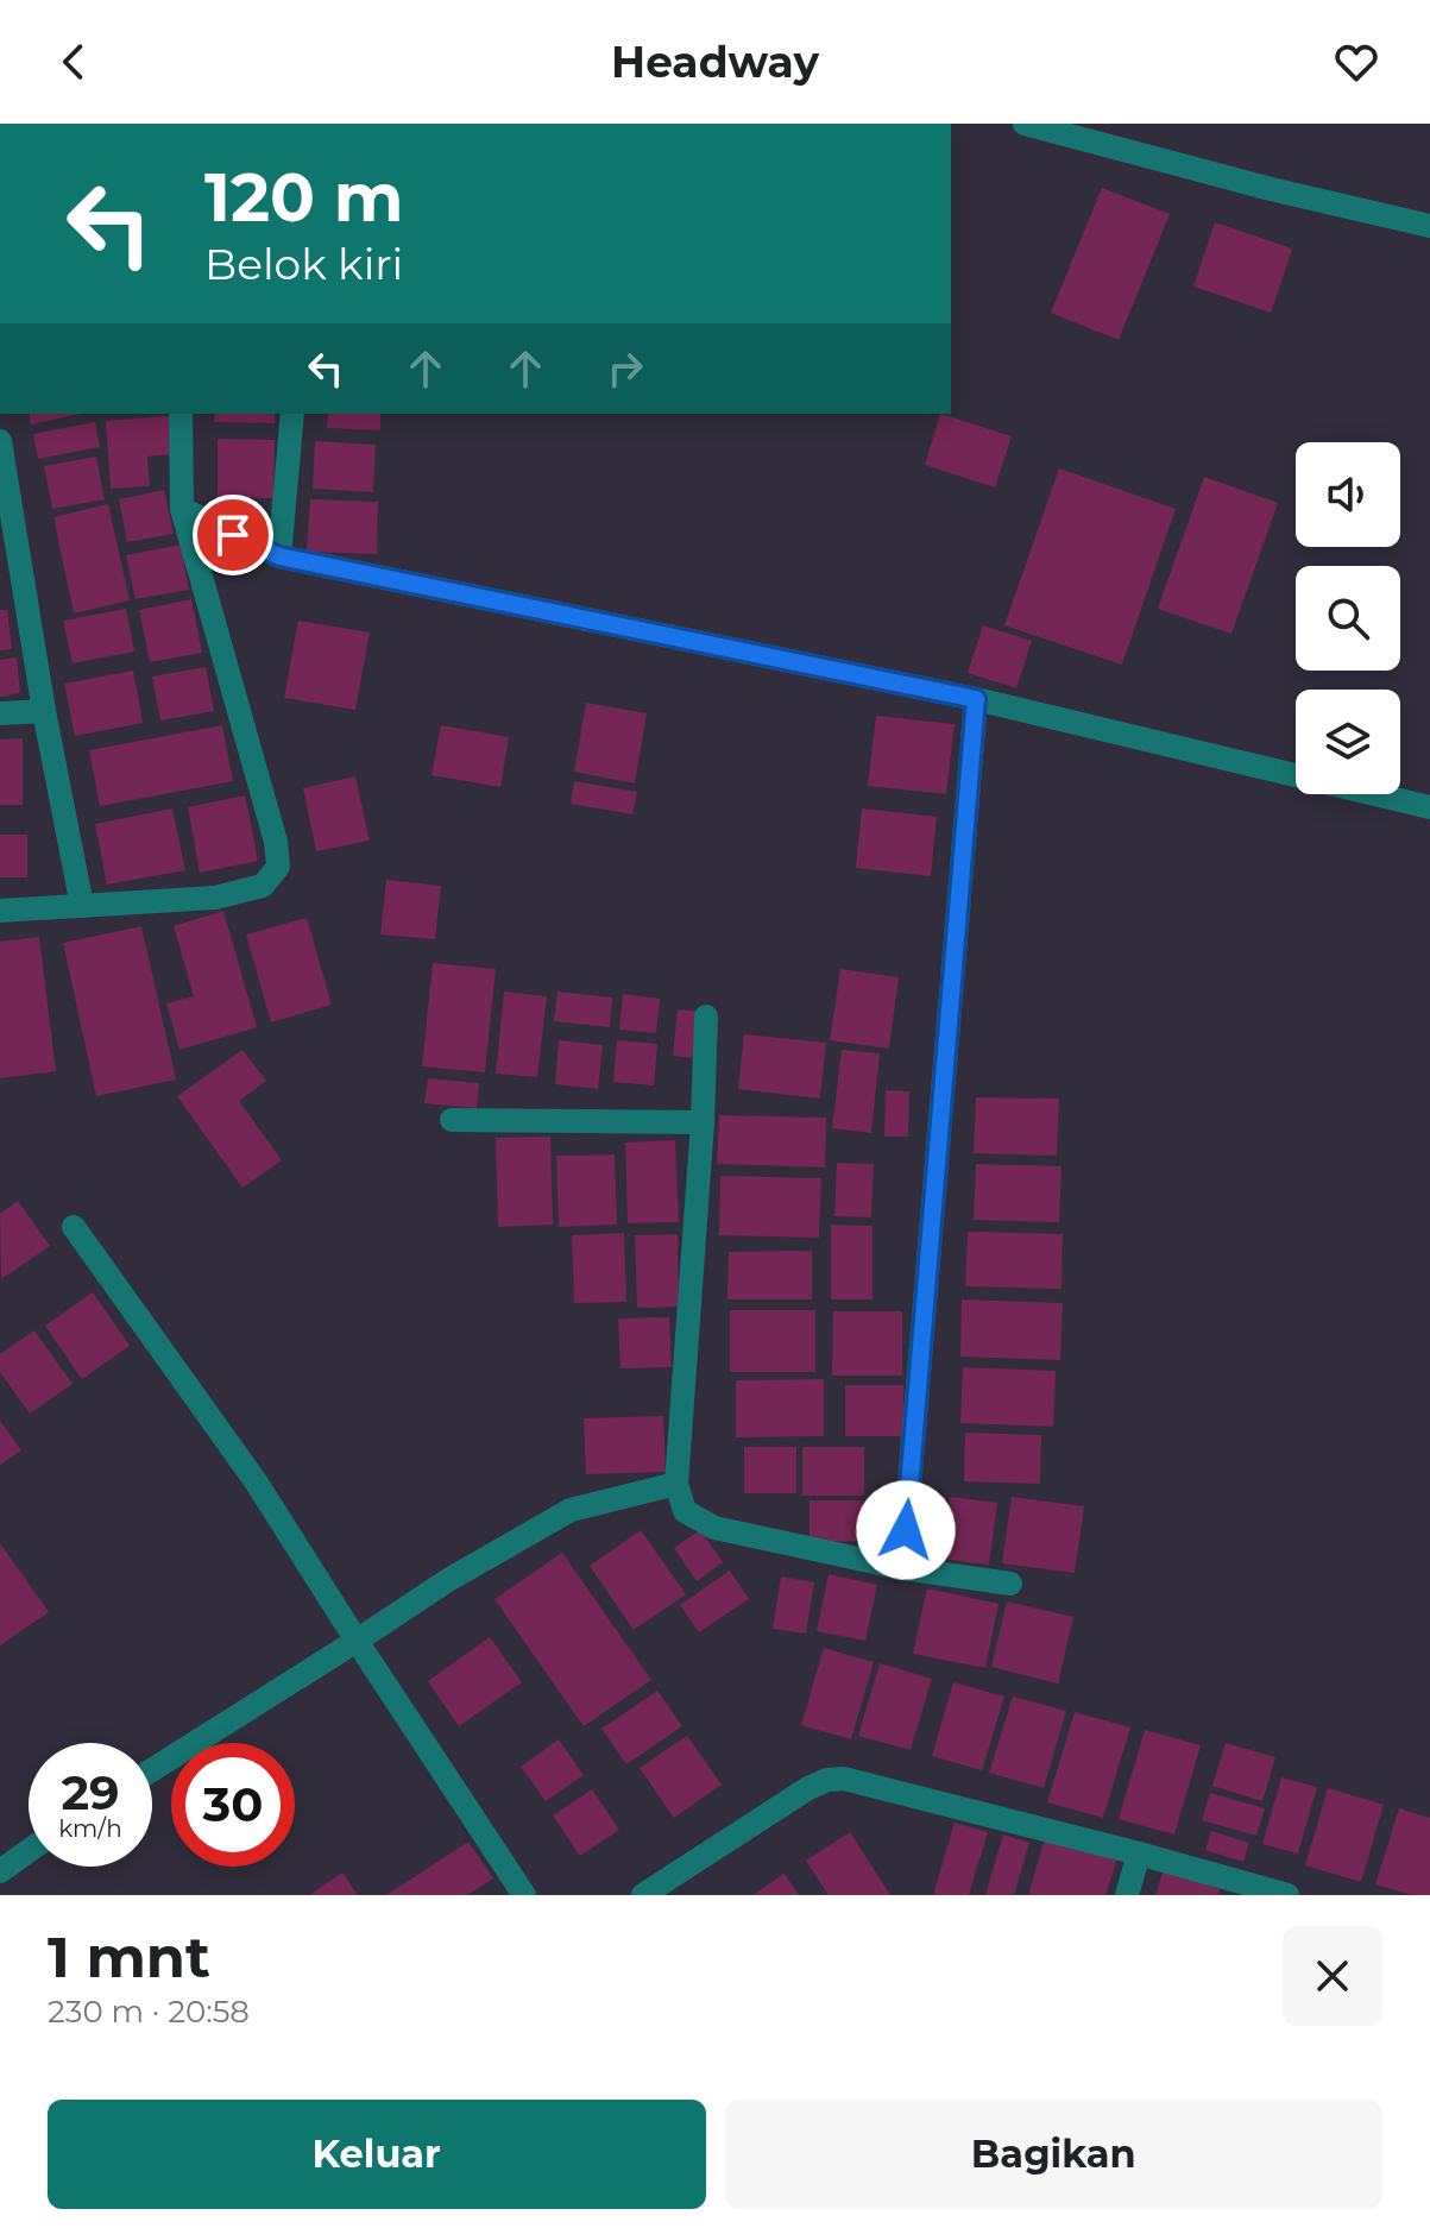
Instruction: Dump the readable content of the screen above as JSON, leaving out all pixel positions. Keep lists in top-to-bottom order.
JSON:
{
  "page": {
    "header": "Headway",
    "turn": ["120 m", "Belok kiri"],
    "speed": "29 km/h",
    "limit": "30",
    "heading": ["1 mnt", "230 m · 20:58"],
    "buttons": ["Keluar", "Bagikan"]
  }
}
